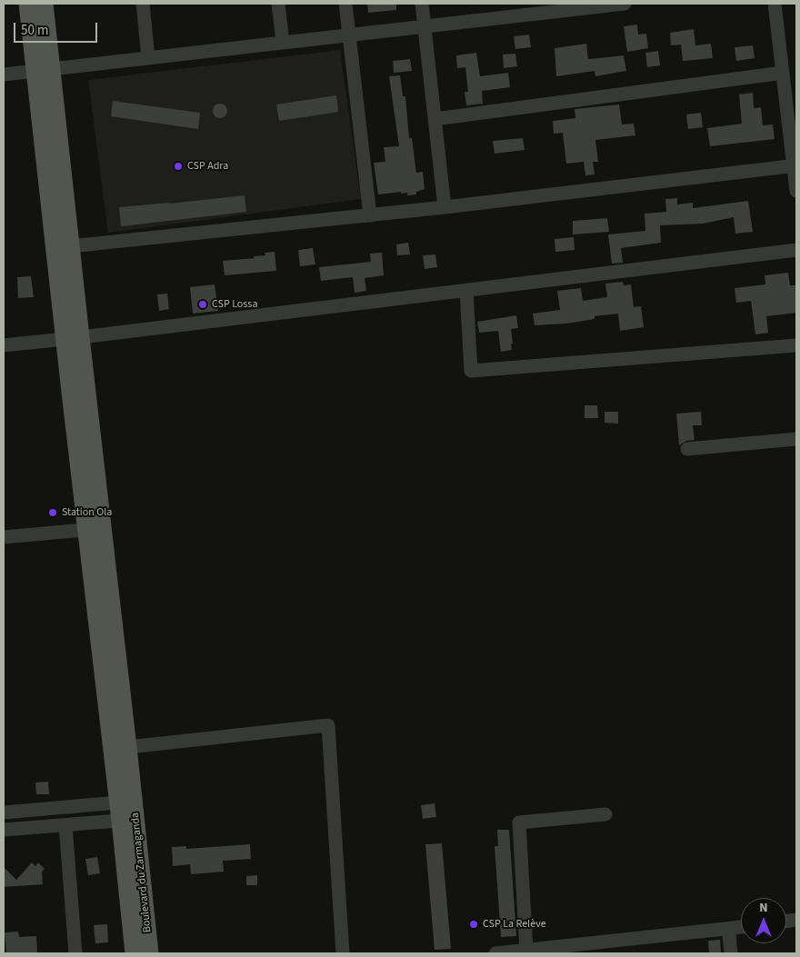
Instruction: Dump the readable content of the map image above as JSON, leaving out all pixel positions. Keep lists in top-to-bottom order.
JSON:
{
  "streets": {
    "main road": ["Boulevard du Zarmaganda"]
  },
  "places": [
    "CSP Adra",
    "CSP Lossa",
    "Station Ola",
    "CSP La Relève"
  ],
  "scale_bar": "50 m",
  "north": "top"
}
